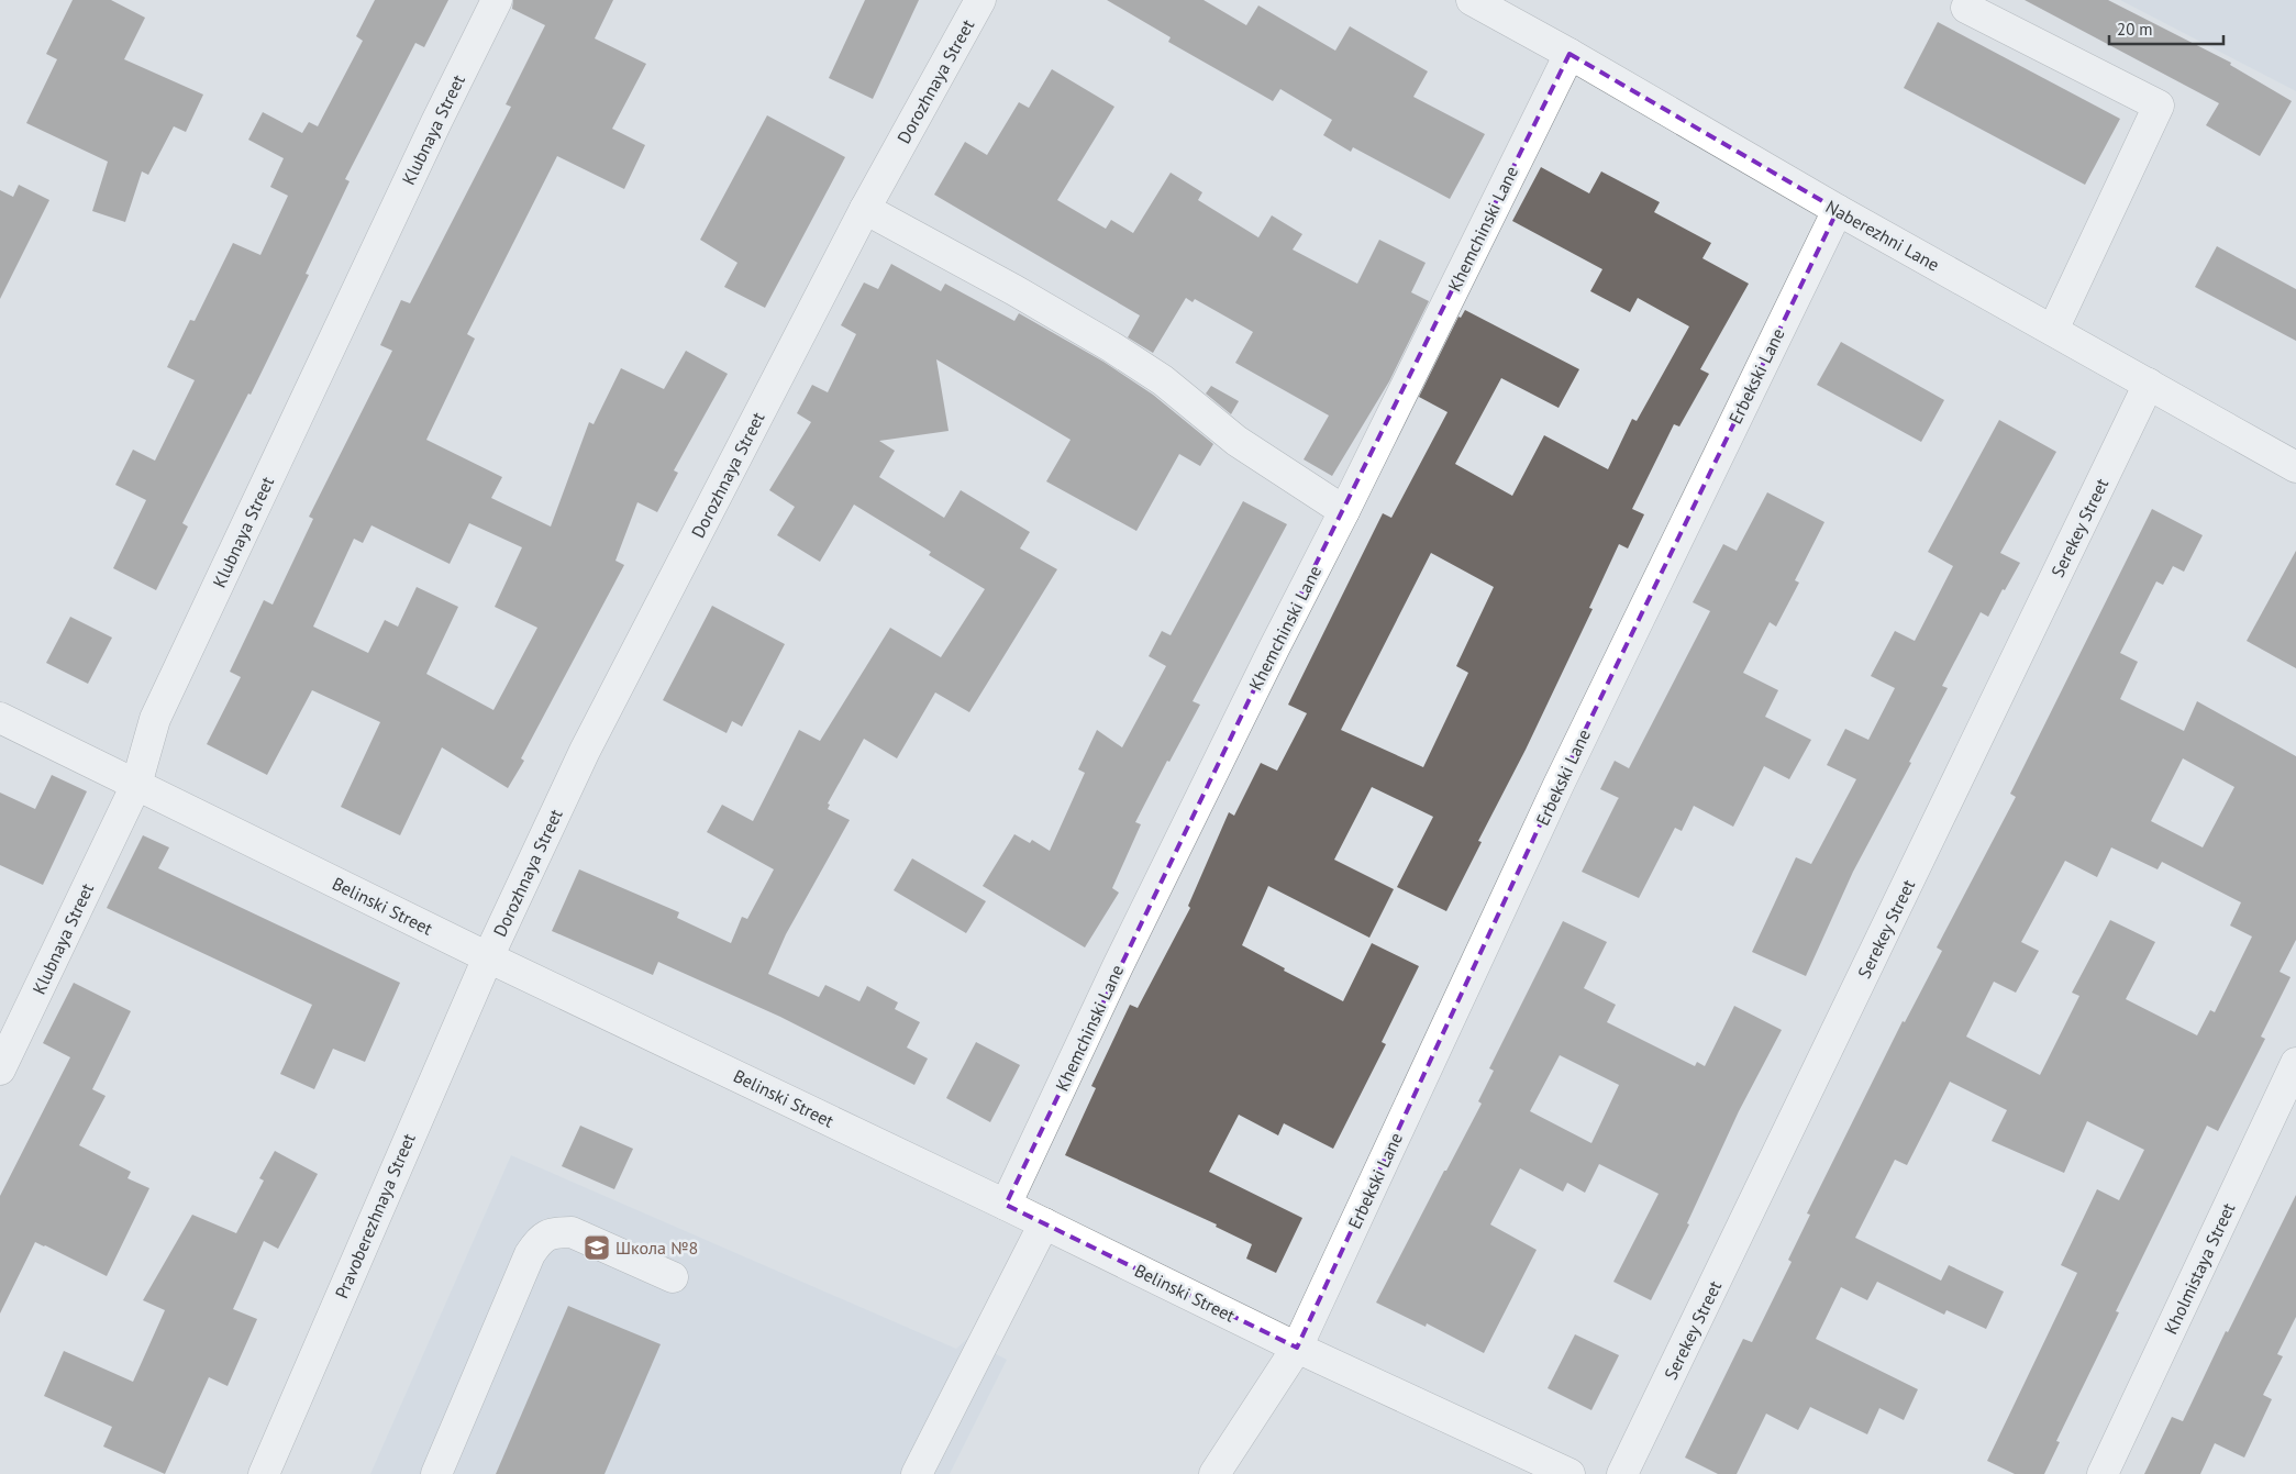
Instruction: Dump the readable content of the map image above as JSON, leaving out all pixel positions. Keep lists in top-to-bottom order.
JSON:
{
  "streets": {
    "street": [
      "Dorozhnaya Street",
      "Klubnaya Street",
      "Khemchinski Lane",
      "Naberezhni Lane",
      "Erbekski Lane",
      "Serekey Street",
      "Belinski Street",
      "Pravoberezhnaya Street",
      "Kholmistaya Street"
    ]
  },
  "crossings": [
    ["Dorozhnaya Street", "Belinski Street"],
    ["Dorozhnaya Street", "Pravoberezhnaya Street"],
    ["Klubnaya Street", "Belinski Street"],
    ["Khemchinski Lane", "Naberezhni Lane"],
    ["Khemchinski Lane", "Belinski Street"],
    ["Naberezhni Lane", "Erbekski Lane"],
    ["Naberezhni Lane", "Serekey Street"],
    ["Erbekski Lane", "Belinski Street"],
    ["Belinski Street", "Pravoberezhnaya Street"]
  ],
  "places": {
    "school or university": ["Школа №8"]
  },
  "scale_bar": "20 m"
}
